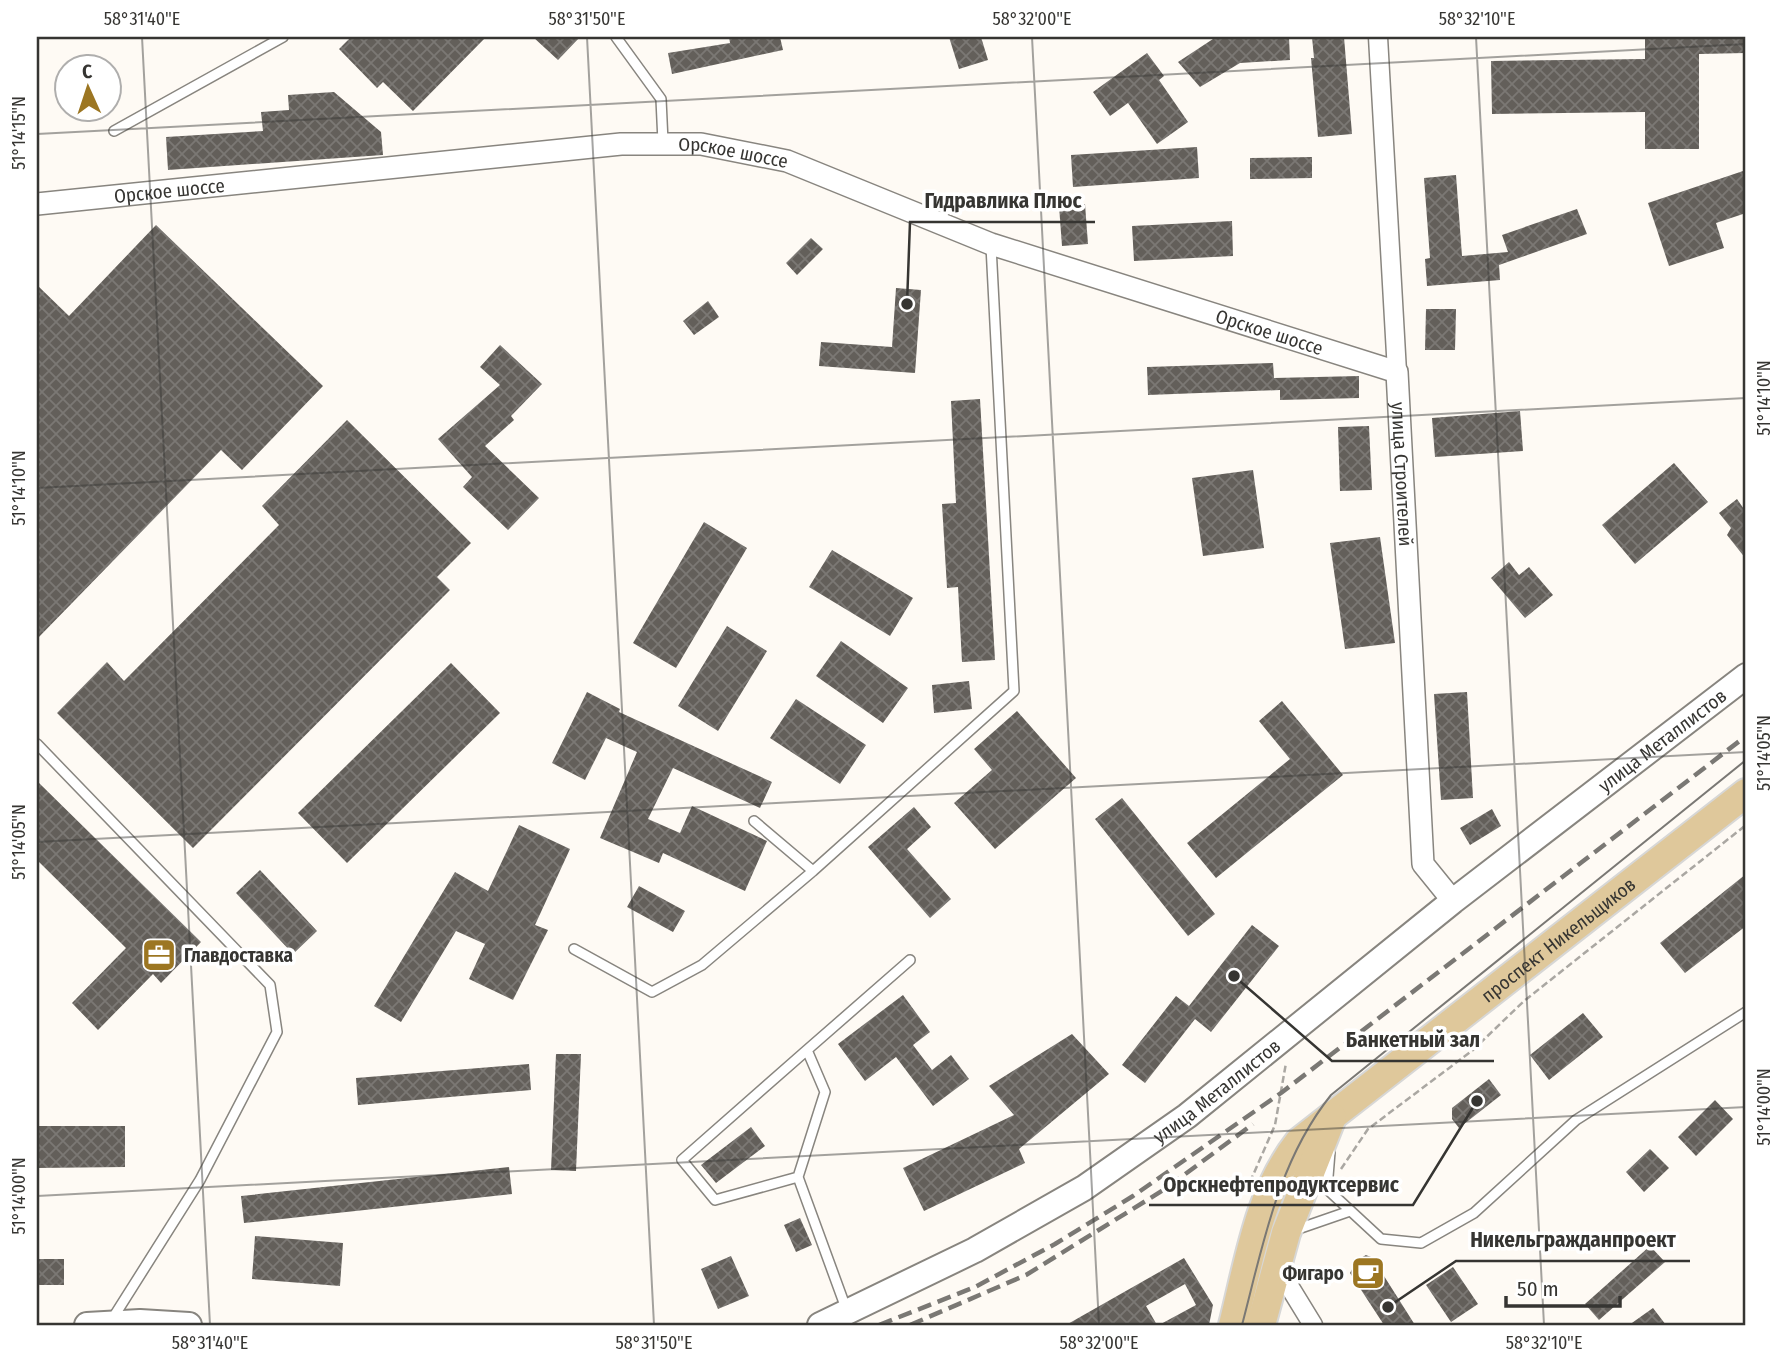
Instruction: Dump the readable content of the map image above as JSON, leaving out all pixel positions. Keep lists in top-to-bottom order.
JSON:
{
  "streets": {
    "main road": ["улица Металлистов", "проспект Никельщиков"],
    "street": ["Орское шоссе", "улица Строителей"]
  },
  "crossings": [
    ["Орское шоссе", "улица Строителей"],
    ["улица Строителей", "улица Металлистов"]
  ],
  "places": {
    "other": [
      "Гидравлика Плюс",
      "Банкетный зал",
      "Орскнефтепродуктсервис",
      "Никельгражданпроект"
    ],
    "office": ["Главдоставка"],
    "cafe": ["Фигаро"]
  },
  "scale_bar": "50 m",
  "north": "top",
  "coordinates": [
    "58°31'40\"E",
    "58°31'50\"E",
    "58°32'00\"E",
    "58°32'10\"E",
    "51°14'15\"N",
    "51°14'10\"N",
    "51°14'05\"N",
    "51°14'00\"N"
  ]
}
